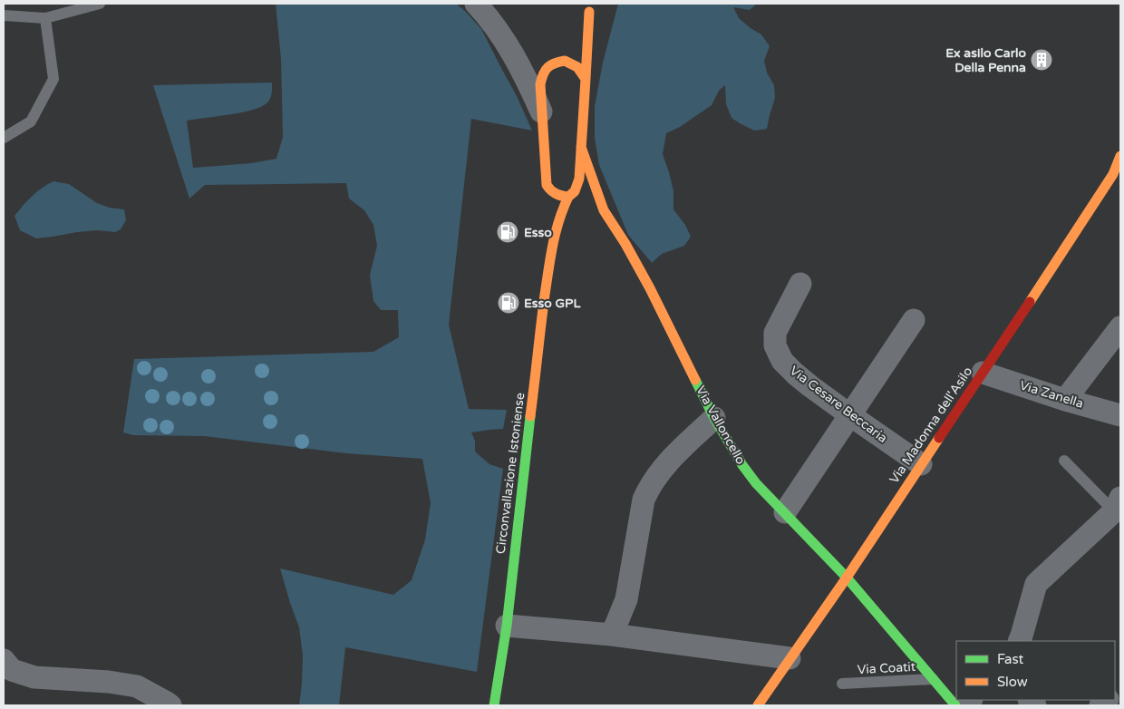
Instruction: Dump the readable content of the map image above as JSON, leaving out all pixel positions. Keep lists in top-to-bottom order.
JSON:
{
  "streets": {
    "street": [
      "Via Zanella",
      "Via Cesare Beccaria",
      "Via Valloncello",
      "Via Madonna dell'Asilo",
      "Circonvallazione Istoniense"
    ],
    "lane": ["Via Coatit"]
  },
  "crossings": [
    ["Via Zanella", "Via Madonna dell'Asilo"],
    ["Via Cesare Beccaria", "Via Madonna dell'Asilo"],
    ["Via Valloncello", "Via Madonna dell'Asilo"],
    ["Via Valloncello", "Circonvallazione Istoniense"],
    ["Via Valloncello", "Via Coatit"]
  ],
  "places": {
    "building": ["Ex asilo Carlo Della Penna"],
    "fuel station": ["Esso", "Esso GPL"]
  },
  "legend": ["Fast", "Slow"]
}
